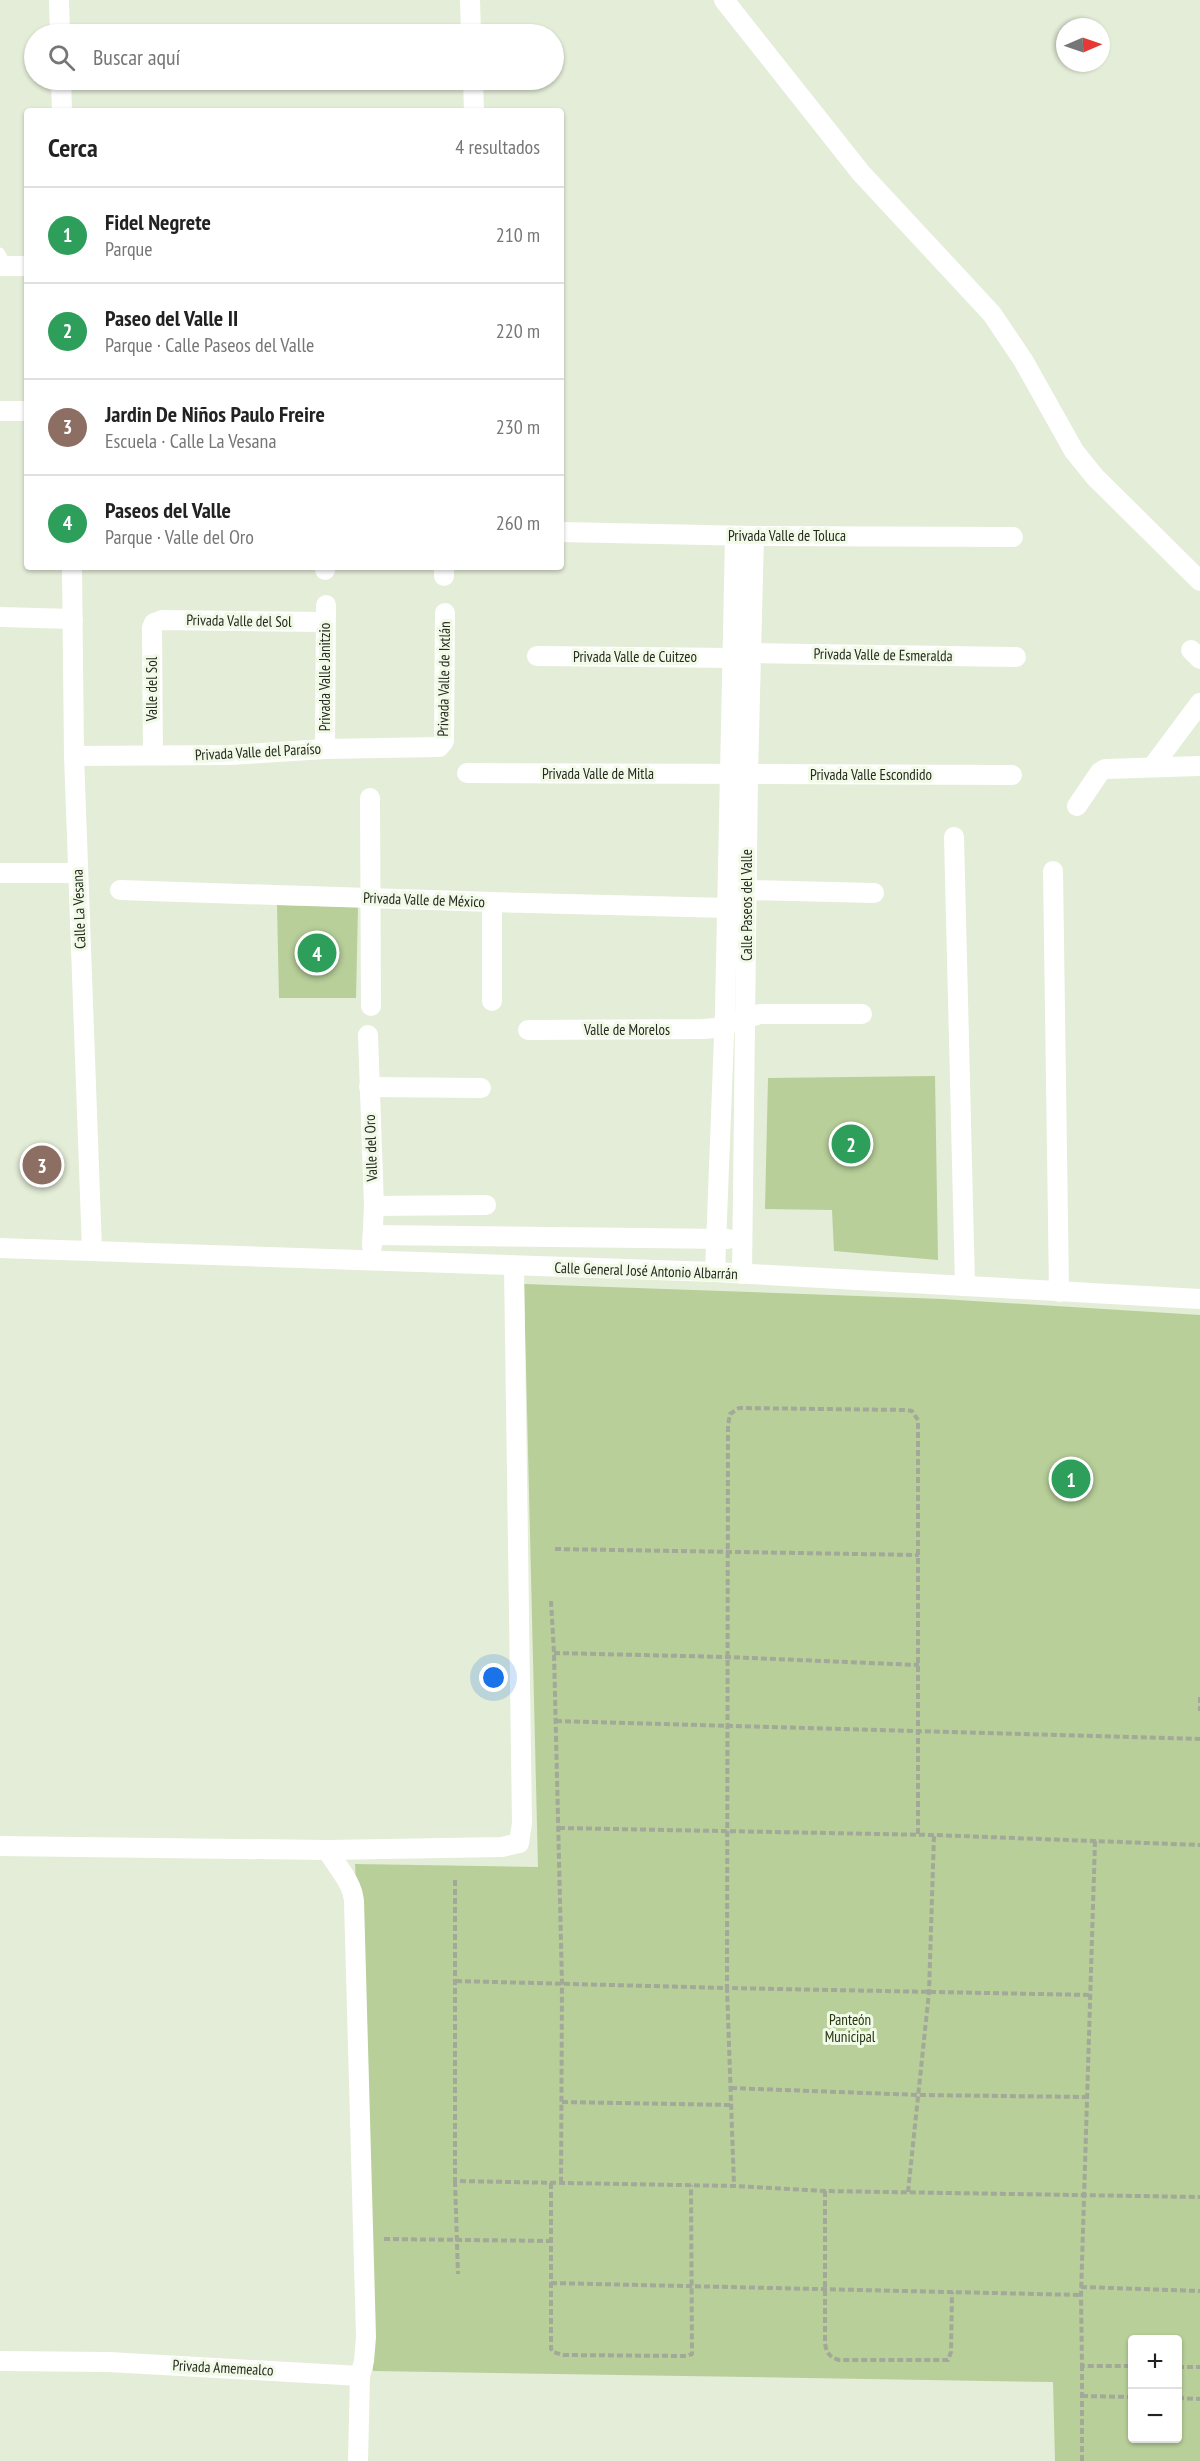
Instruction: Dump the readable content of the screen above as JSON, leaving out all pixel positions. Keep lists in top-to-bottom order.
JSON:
{
  "streets": {
    "street": [
      "Privada Valle de Toluca",
      "Privada Valle del Sol",
      "Privada Valle de Esmeralda",
      "Privada Valle de Cuitzeo",
      "Privada Valle Janitzio",
      "Privada Valle de Ixtlán",
      "Valle del Sol",
      "Privada Valle del Paraíso",
      "Privada Valle de Mitla",
      "Privada Valle Escondido",
      "Privada Valle de México",
      "Calle Paseos del Valle",
      "Calle La Vesana",
      "Valle de Morelos",
      "Valle del Oro",
      "Calle General José Antonio Albarrán",
      "Privada Amemealco"
    ]
  },
  "crossings": [
    ["Privada Valle de Toluca", "Calle Paseos del Valle"],
    ["Privada Valle del Sol", "Privada Valle Janitzio"],
    ["Privada Valle del Sol", "Valle del Sol"],
    ["Privada Valle de Esmeralda", "Privada Valle de Cuitzeo"],
    ["Privada Valle de Esmeralda", "Calle Paseos del Valle"],
    ["Privada Valle de Cuitzeo", "Calle Paseos del Valle"],
    ["Privada Valle Janitzio", "Privada Valle del Paraíso"],
    ["Privada Valle de Ixtlán", "Privada Valle del Paraíso"],
    ["Valle del Sol", "Privada Valle del Paraíso"],
    ["Privada Valle del Paraíso", "Calle La Vesana"],
    ["Privada Valle de Mitla", "Privada Valle Escondido"],
    ["Privada Valle de Mitla", "Calle Paseos del Valle"],
    ["Privada Valle Escondido", "Calle Paseos del Valle"],
    ["Privada Valle de México", "Calle Paseos del Valle"],
    ["Calle Paseos del Valle", "Valle de Morelos"],
    ["Calle Paseos del Valle", "Calle General José Antonio Albarrán"],
    ["Calle La Vesana", "Calle General José Antonio Albarrán"],
    ["Valle del Oro", "Calle General José Antonio Albarrán"]
  ],
  "parks": ["Panteón Municipal"],
  "north": "right",
  "page": {
    "search": "Buscar aquí",
    "heading": ["Cerca", "4 resultados"],
    "list": [
      {
        "mark": "1",
        "name": "Fidel Negrete",
        "note": "Parque",
        "value": "210 m"
      },
      {
        "mark": "2",
        "name": "Paseo del Valle II",
        "note": "Parque · Calle Paseos del Valle",
        "value": "220 m"
      },
      {
        "mark": "3",
        "name": "Jardin De Niños Paulo Freire",
        "note": "Escuela · Calle La Vesana",
        "value": "230 m"
      },
      {
        "mark": "4",
        "name": "Paseos del Valle",
        "note": "Parque · Valle del Oro",
        "value": "260 m"
      }
    ],
    "pins": [
      "4",
      "2",
      "3",
      "1"
    ],
    "map_buttons": ["+", "−"]
  }
}
